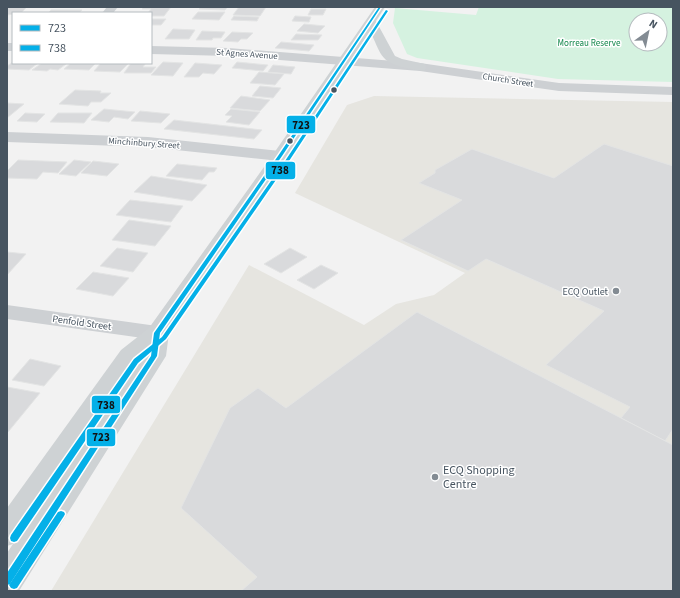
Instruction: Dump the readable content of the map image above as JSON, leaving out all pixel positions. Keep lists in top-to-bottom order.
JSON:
{
  "streets": {
    "street": [
      "St Agnes Avenue",
      "Church Street",
      "Minchinbury Street",
      "Penfold Street"
    ]
  },
  "crossings": [
    ["St Agnes Avenue", "Church Street"]
  ],
  "parks": ["Morreau Reserve"],
  "places": ["ECQ Outlet", "ECQ Shopping Centre"],
  "lines": ["transit line 723", "transit line 738"],
  "legend": ["723", "738"],
  "north": "top right"
}
